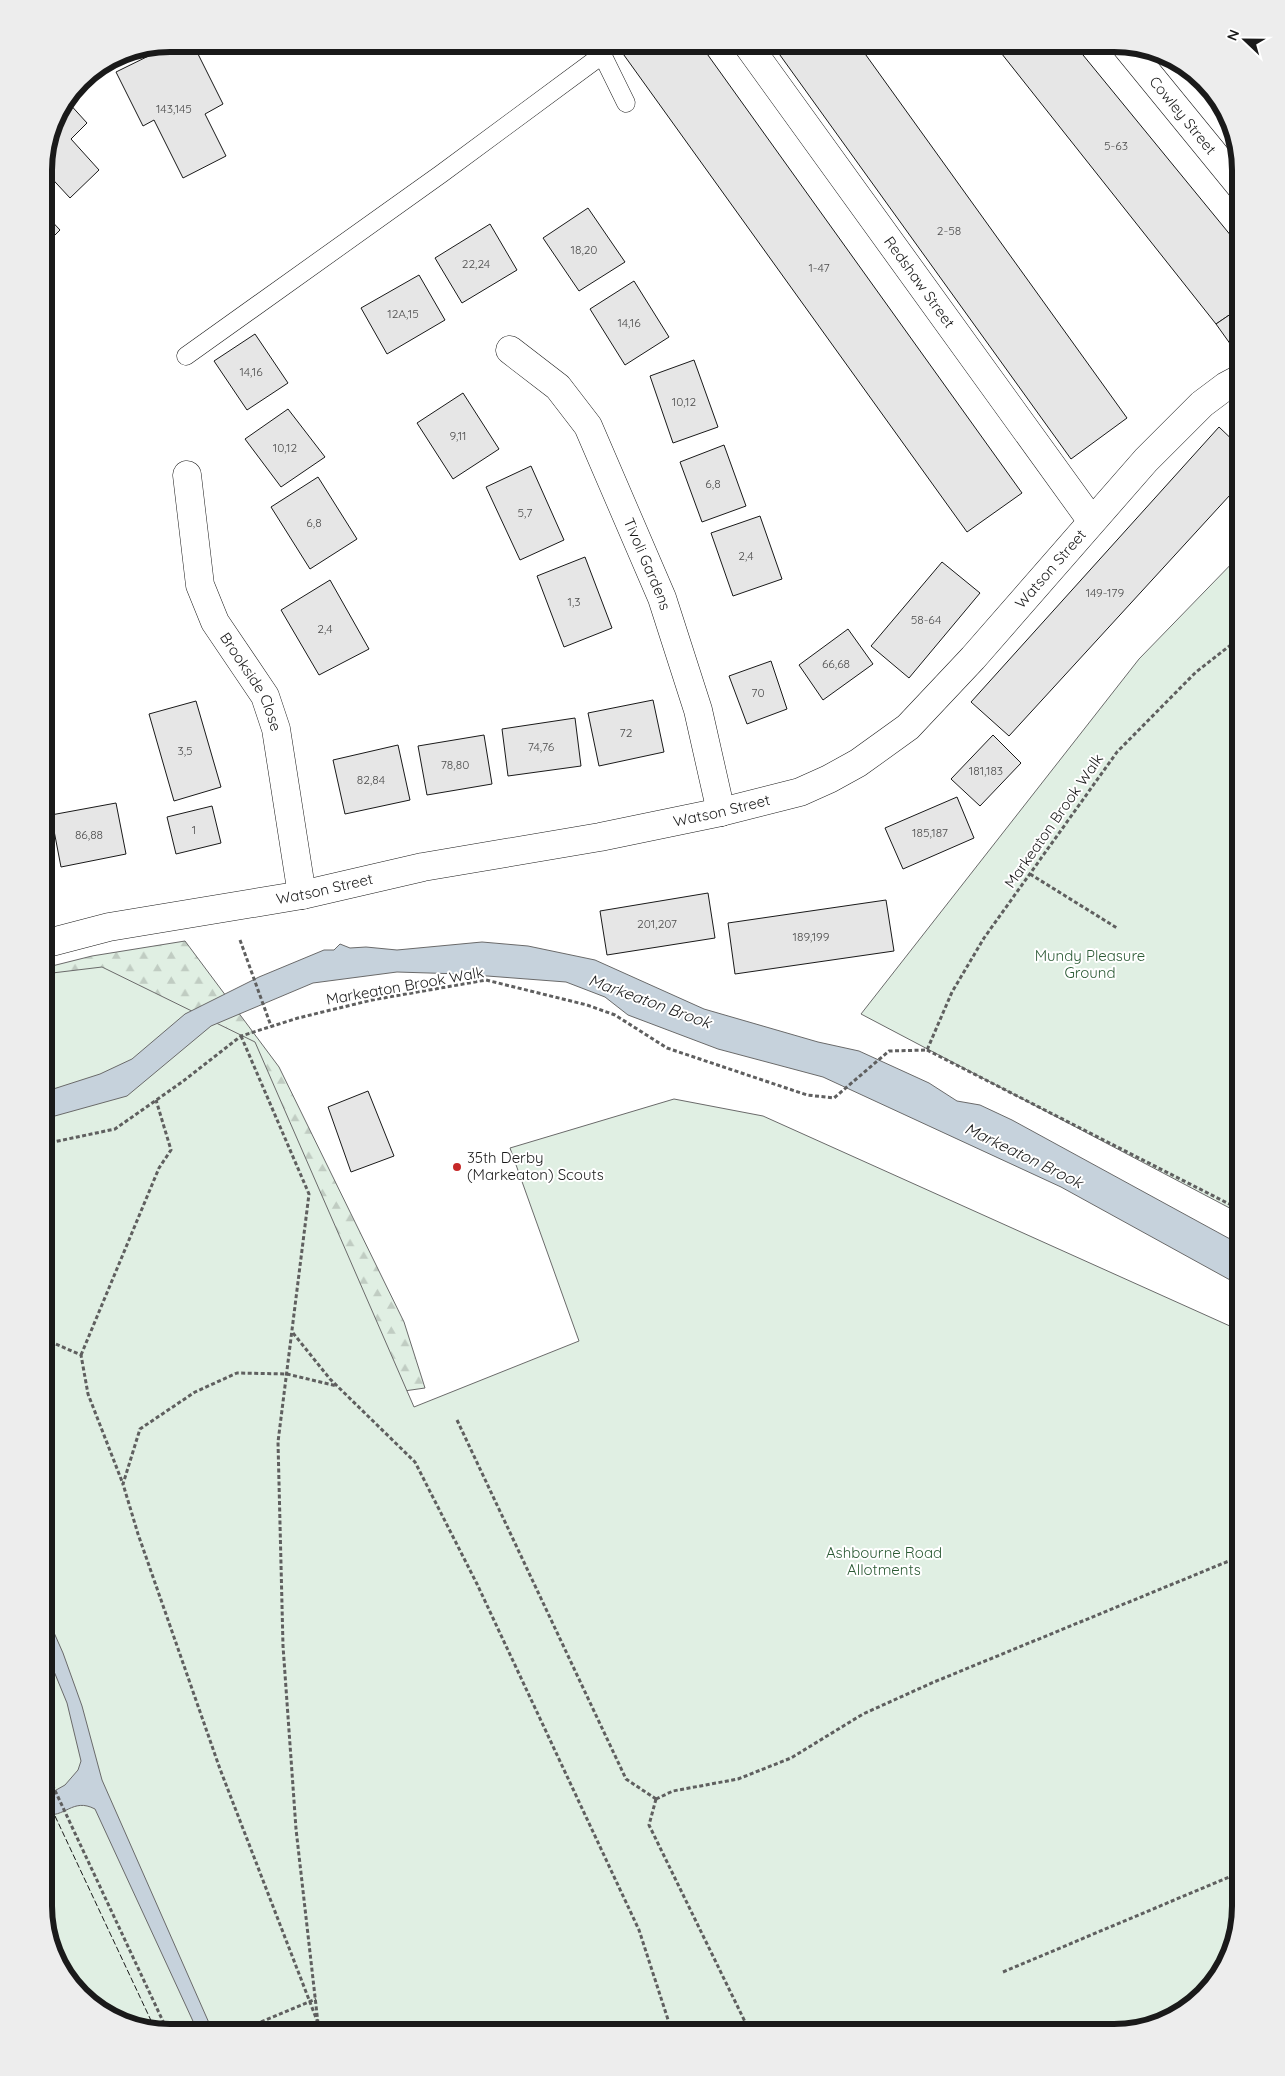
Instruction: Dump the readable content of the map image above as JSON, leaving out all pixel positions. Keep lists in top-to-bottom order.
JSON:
{
  "streets": {
    "street": [
      "Cowley Street",
      "Redshaw Street",
      "Tivoli Gardens",
      "Watson Street",
      "Brookside Close"
    ],
    "path": ["Markeaton Brook Walk"]
  },
  "crossings": [
    ["Redshaw Street", "Watson Street"],
    ["Tivoli Gardens", "Watson Street"],
    ["Watson Street", "Brookside Close"]
  ],
  "water": ["Markeaton Brook"],
  "parks": ["Mundy Pleasure Ground", "Ashbourne Road Allotments"],
  "places": ["35th Derby (Markeaton) Scouts"],
  "house_numbers": [
    "143,145",
    "5-63",
    "2-58",
    "18,20",
    "22,24",
    "1-47",
    "12A,15",
    "14,16",
    "14,16",
    "10,12",
    "9,11",
    "10,12",
    "6,8",
    "5,7",
    "6,8",
    "2,4",
    "149-179",
    "1,3",
    "58-64",
    "2,4",
    "66,68",
    "70",
    "72",
    "74,76",
    "3,5",
    "78,80",
    "181,183",
    "82,84",
    "1",
    "185,187",
    "86,88",
    "201,207",
    "189,199"
  ],
  "north": "left"
}
